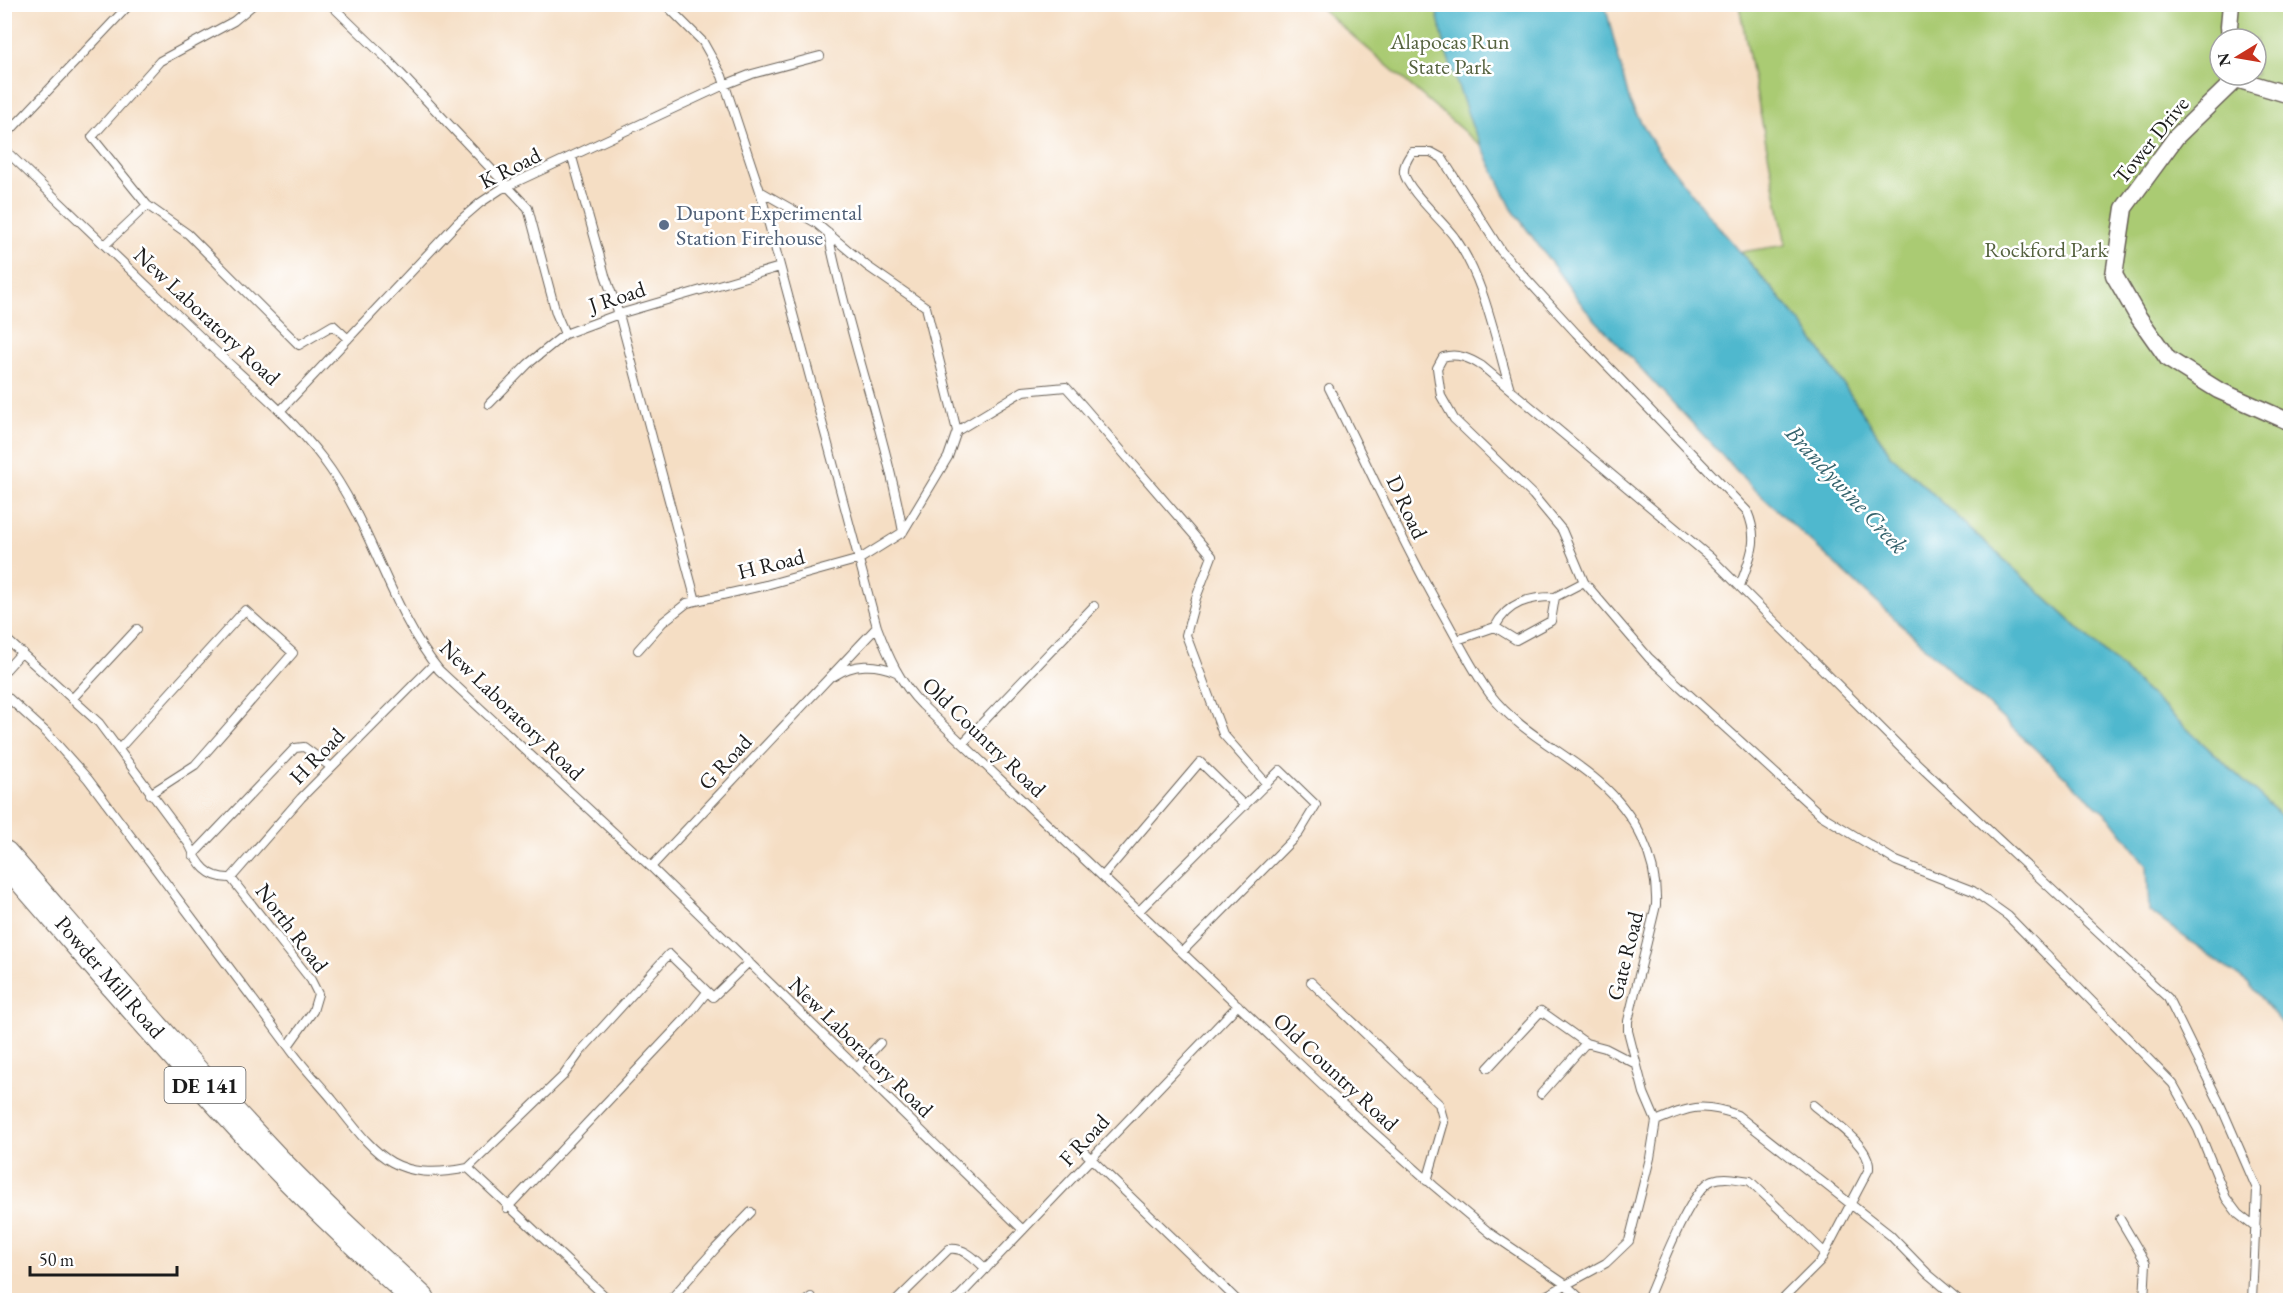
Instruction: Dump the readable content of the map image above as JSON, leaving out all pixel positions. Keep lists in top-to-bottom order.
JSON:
{
  "streets": {
    "highway": ["Powder Mill Road", "DE 141"],
    "street": ["Tower Drive"],
    "lane": [
      "K Road",
      "J Road",
      "New Laboratory Road",
      "D Road",
      "H Road",
      "Old Country Road",
      "G Road",
      "North Road",
      "Gate Road",
      "F Road"
    ]
  },
  "crossings": [
    ["K Road", "New Laboratory Road"],
    ["K Road", "Old Country Road"],
    ["J Road", "Old Country Road"],
    ["New Laboratory Road", "H Road"],
    ["New Laboratory Road", "G Road"],
    ["New Laboratory Road", "F Road"],
    ["D Road", "Gate Road"],
    ["H Road", "Old Country Road"],
    ["H Road", "North Road"],
    ["Old Country Road", "G Road"],
    ["Old Country Road", "F Road"]
  ],
  "water": ["Brandywine Creek"],
  "parks": ["Alapocas Run State Park", "Rockford Park"],
  "places": ["Dupont Experimental Station Firehouse"],
  "scale_bar": "50 m",
  "north": "left"
}
